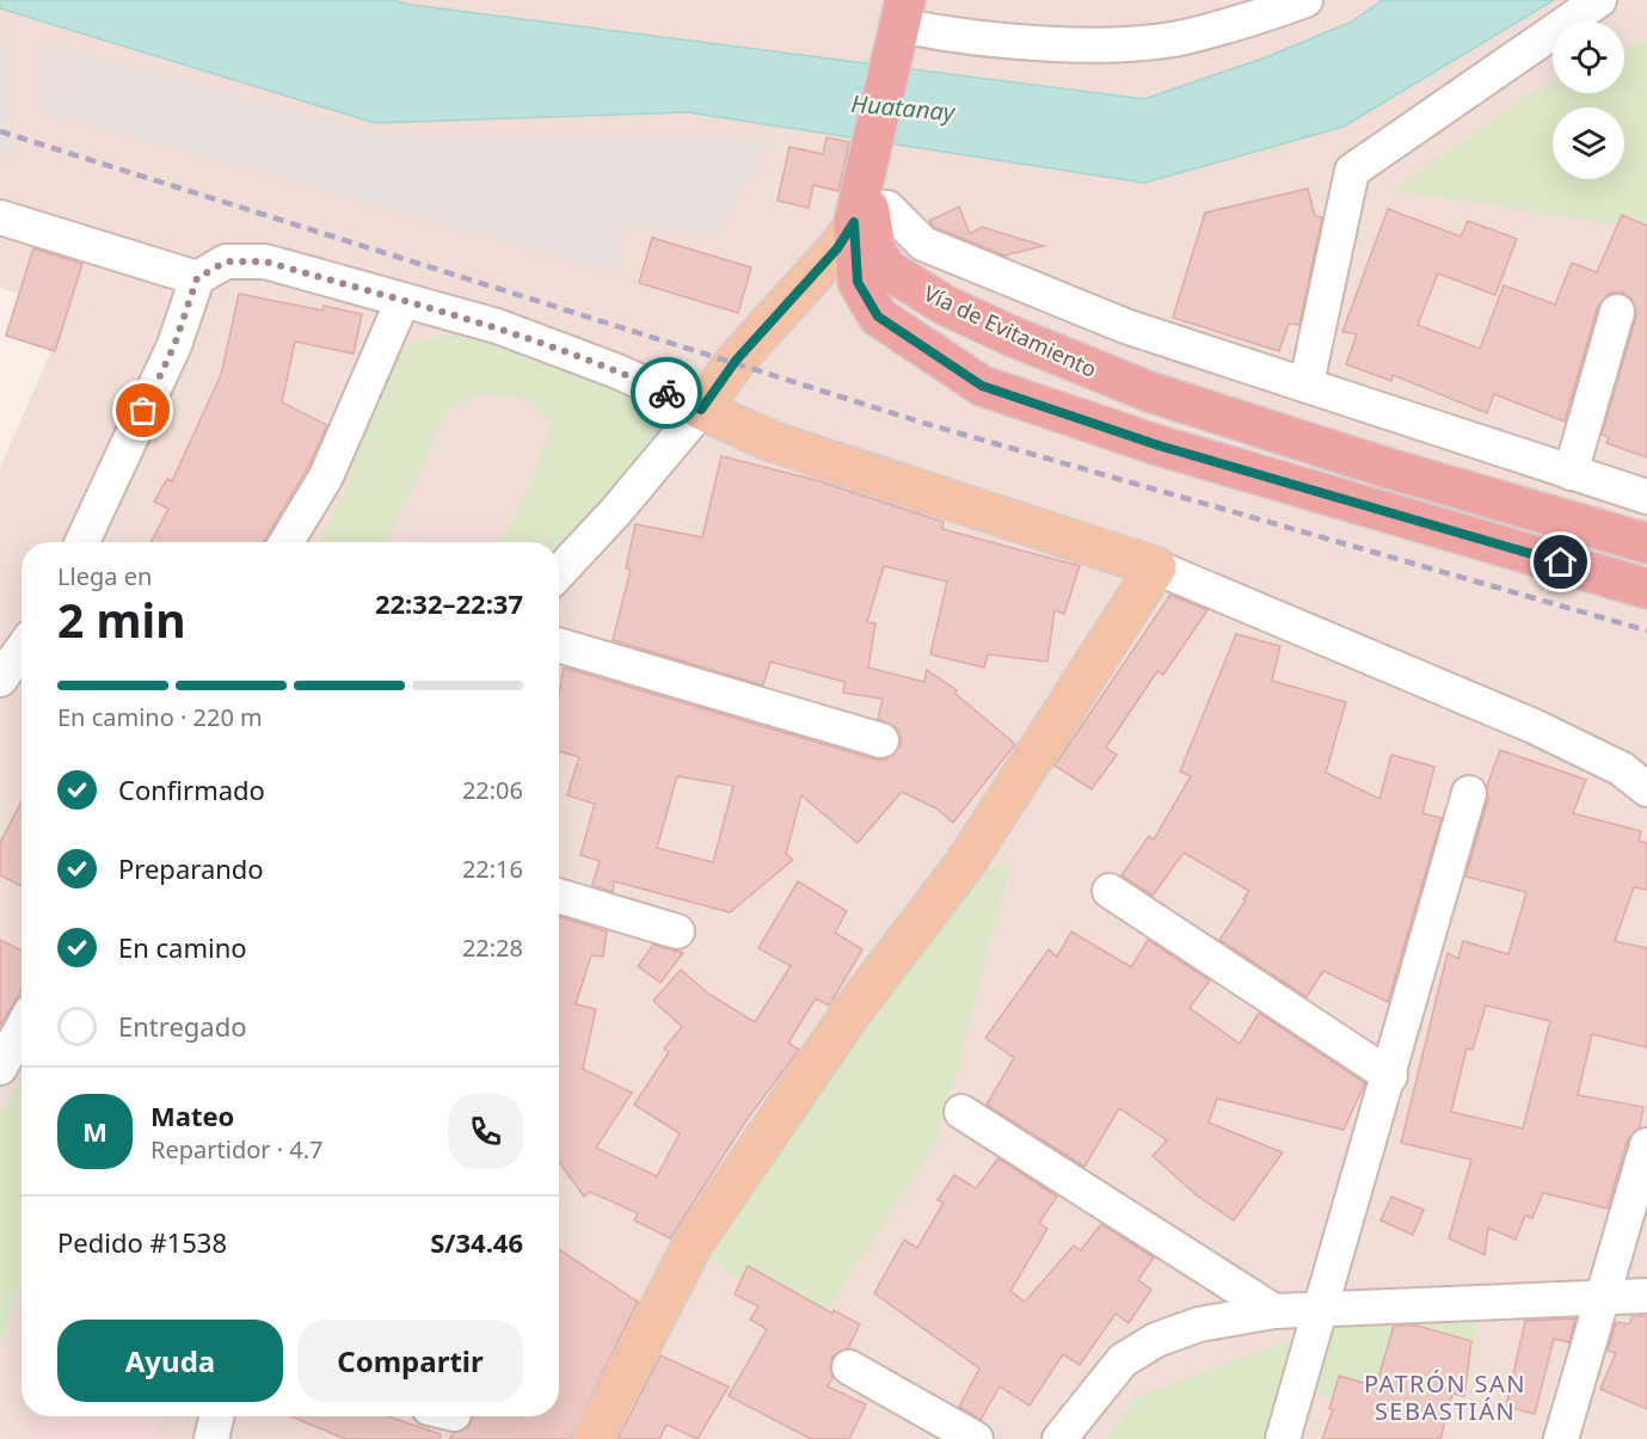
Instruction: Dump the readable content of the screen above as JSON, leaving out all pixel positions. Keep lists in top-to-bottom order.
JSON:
{
  "streets": {
    "highway": ["Vía de Evitamiento"]
  },
  "districts": ["PATRÓN SAN SEBASTIÁN"],
  "water": ["Huatanay"],
  "page": {
    "heading": ["2 min", "Llega en", "22:32–22:37"],
    "panel": [
      "Mateo",
      "Repartidor · 4.7",
      "Pedido #1538",
      "S/34.46"
    ],
    "bar": "En camino · 220 m",
    "list": [
      ["Confirmado", "22:06"],
      ["Preparando", "22:16"],
      ["En camino", "22:28"],
      "Entregado"
    ],
    "round": "M",
    "buttons": ["Ayuda", "Compartir"]
  }
}
